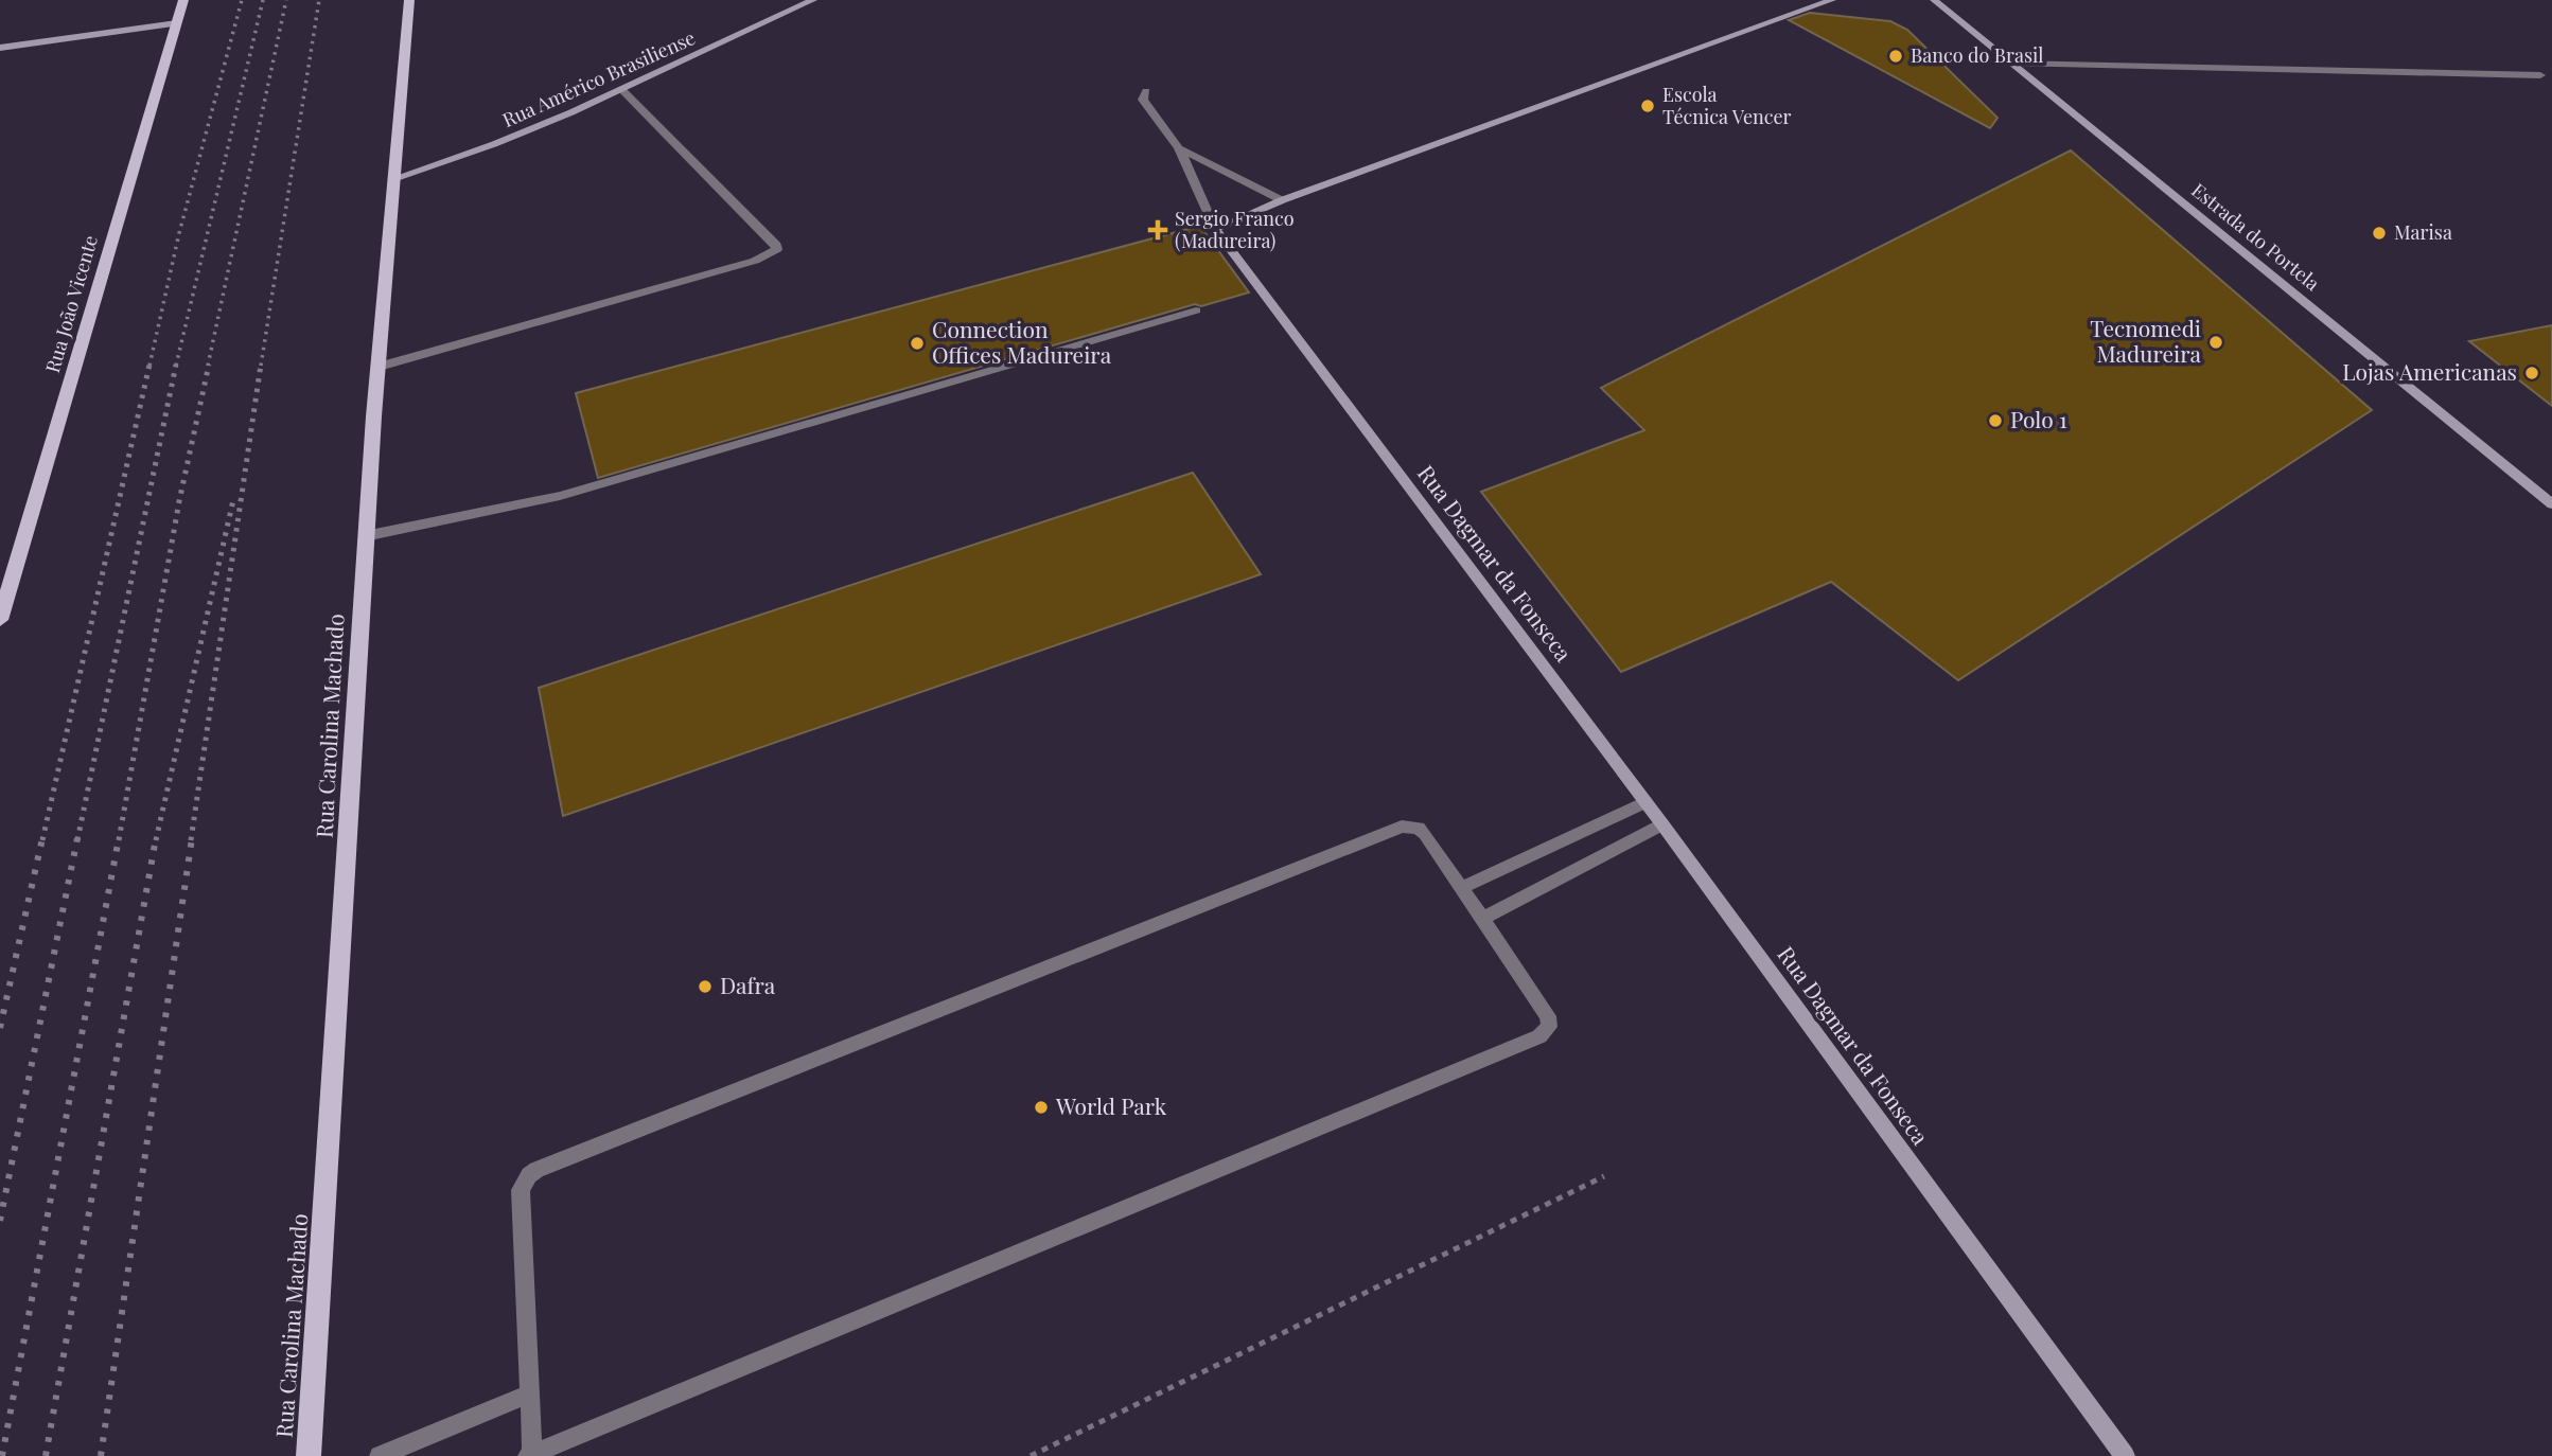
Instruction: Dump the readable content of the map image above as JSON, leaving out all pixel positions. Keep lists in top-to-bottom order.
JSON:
{
  "streets": {
    "main road": ["Rua João Vicente", "Rua Carolina Machado"],
    "street": ["Rua Américo Brasiliense", "Estrada do Portela", "Rua Dagmar da Fonseca"]
  },
  "crossings": [
    ["Rua Américo Brasiliense", "Rua Carolina Machado"]
  ],
  "places": {
    "other": [
      "Banco do Brasil",
      "Escola Técnica Vencer",
      "Marisa",
      "Tecnomedi Madureira",
      "Connection Offices Madureira",
      "Lojas Americanas",
      "Polo 1",
      "Dafra",
      "World Park"
    ],
    "health": ["Sergio Franco (Madureira)"]
  }
}
